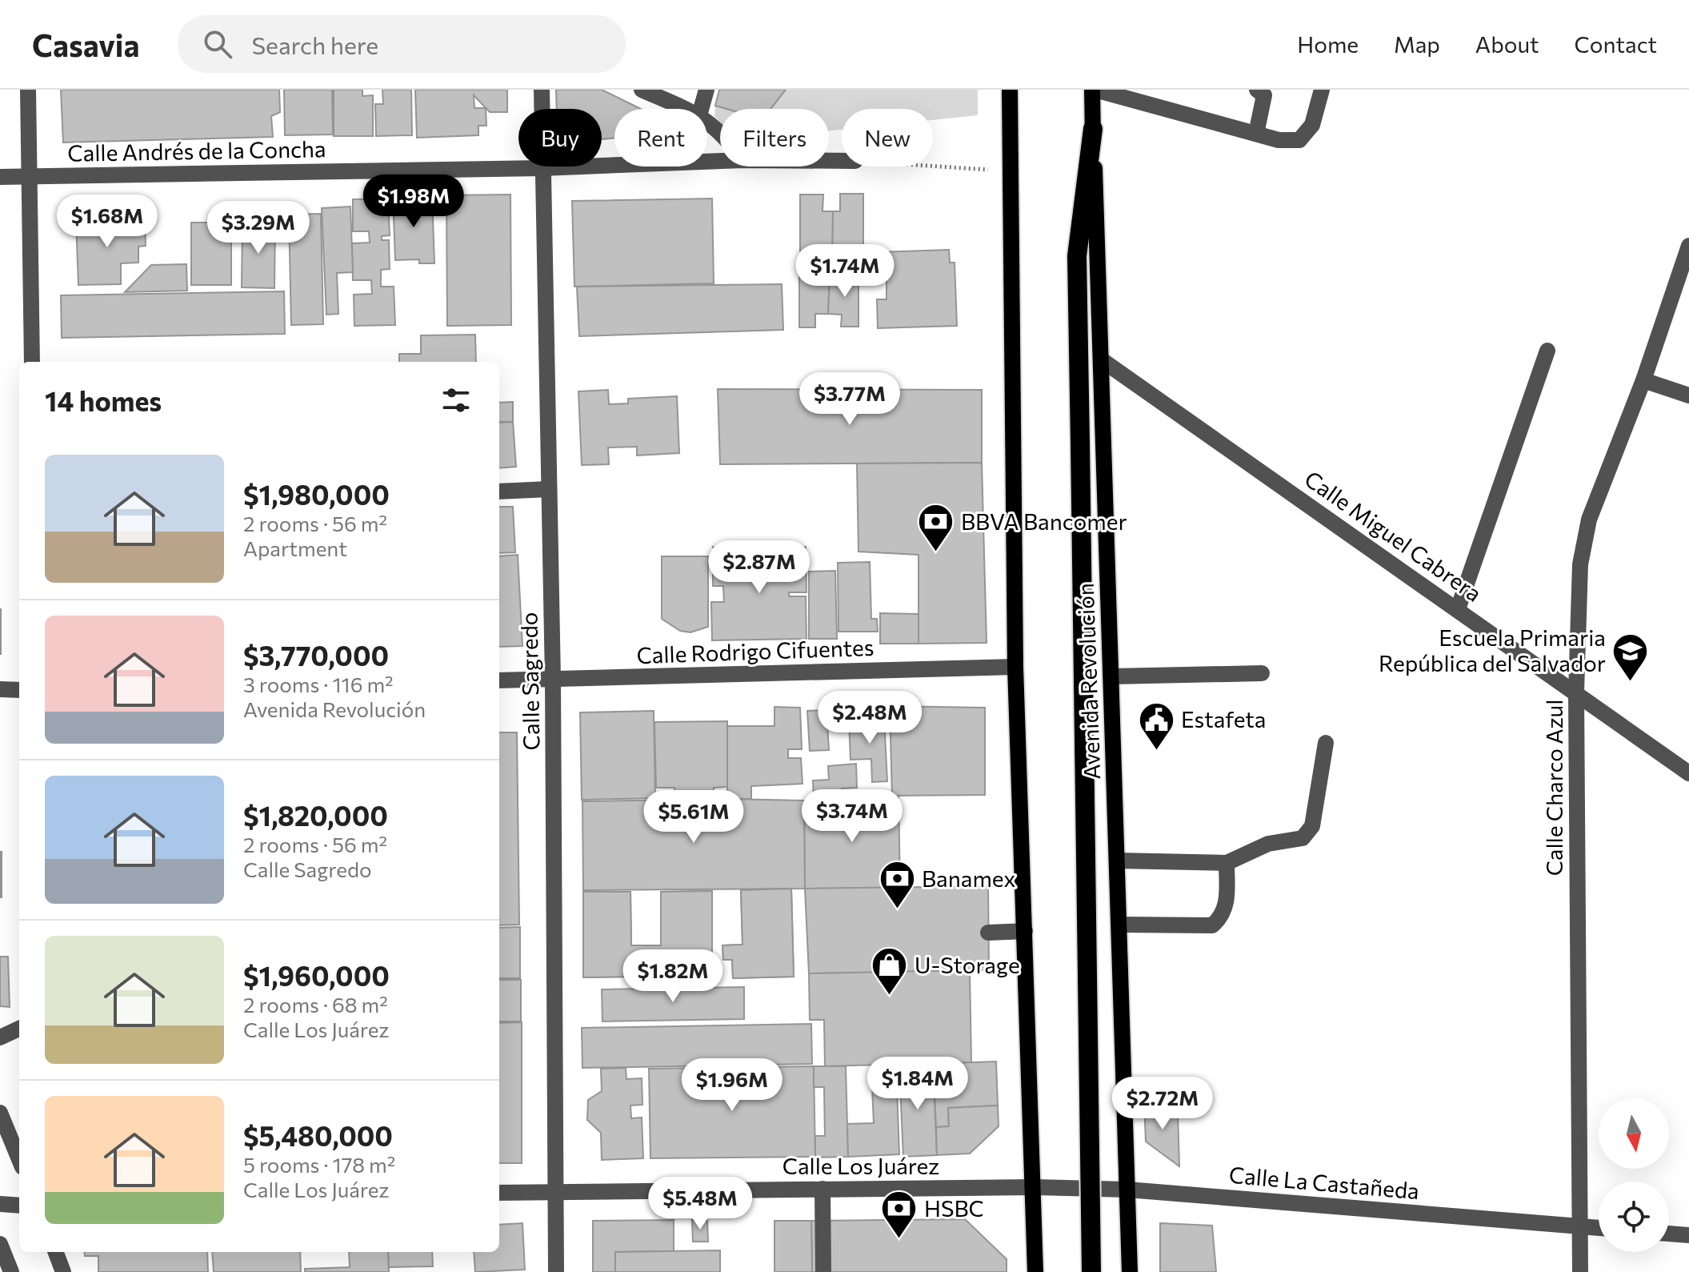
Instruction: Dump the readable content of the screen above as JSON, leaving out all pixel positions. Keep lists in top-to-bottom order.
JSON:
{
  "streets": {
    "main road": ["Avenida Revolución"],
    "street": [
      "Calle Andrés de la Concha",
      "Calle Miguel Cabrera",
      "Calle Rodrigo Cifuentes",
      "Calle Sagredo",
      "Calle Charco Azul",
      "Calle Los Juárez",
      "Calle La Castañeda"
    ]
  },
  "crossings": [
    ["Calle Andrés de la Concha", "Calle Sagredo"],
    ["Calle Miguel Cabrera", "Avenida Revolución"],
    ["Calle Miguel Cabrera", "Calle Charco Azul"],
    ["Calle Rodrigo Cifuentes", "Calle Sagredo"],
    ["Calle Sagredo", "Calle Los Juárez"],
    ["Avenida Revolución", "Calle La Castañeda"],
    ["Calle Charco Azul", "Calle La Castañeda"],
    ["Calle Los Juárez", "Calle La Castañeda"]
  ],
  "places": {
    "bank": ["BBVA Bancomer", "Banamex", "HSBC"],
    "school or university": ["Escuela Primaria República del Salvador"],
    "public building": ["Estafeta"],
    "shop": ["U-Storage"]
  },
  "north": "bottom",
  "page": {
    "header": "Casavia",
    "search": "Search here",
    "nav": [
      "Home",
      "Map",
      "About",
      "Contact"
    ],
    "chip": [
      "Buy",
      "Rent",
      "Filters",
      "New"
    ],
    "price": [
      "$1.98M",
      "$1.68M",
      "$3.29M",
      "$1.74M",
      "$3.77M",
      "$2.87M",
      "$2.48M",
      "$3.74M",
      "$5.61M",
      "$1.82M",
      "$1.84M",
      "$1.96M",
      "$2.72M",
      "$5.48M"
    ],
    "heading": "14 homes",
    "list": [
      {
        "name": "$1,980,000",
        "note": "2 rooms · 56 m² · Apartment"
      },
      {
        "name": "$3,770,000",
        "note": "3 rooms · 116 m² · Avenida Revolución"
      },
      {
        "name": "$1,820,000",
        "note": "2 rooms · 56 m² · Calle Sagredo"
      },
      {
        "name": "$1,960,000",
        "note": "2 rooms · 68 m² · Calle Los Juárez"
      },
      {
        "name": "$5,480,000",
        "note": "5 rooms · 178 m² · Calle Los Juárez"
      }
    ]
  }
}
